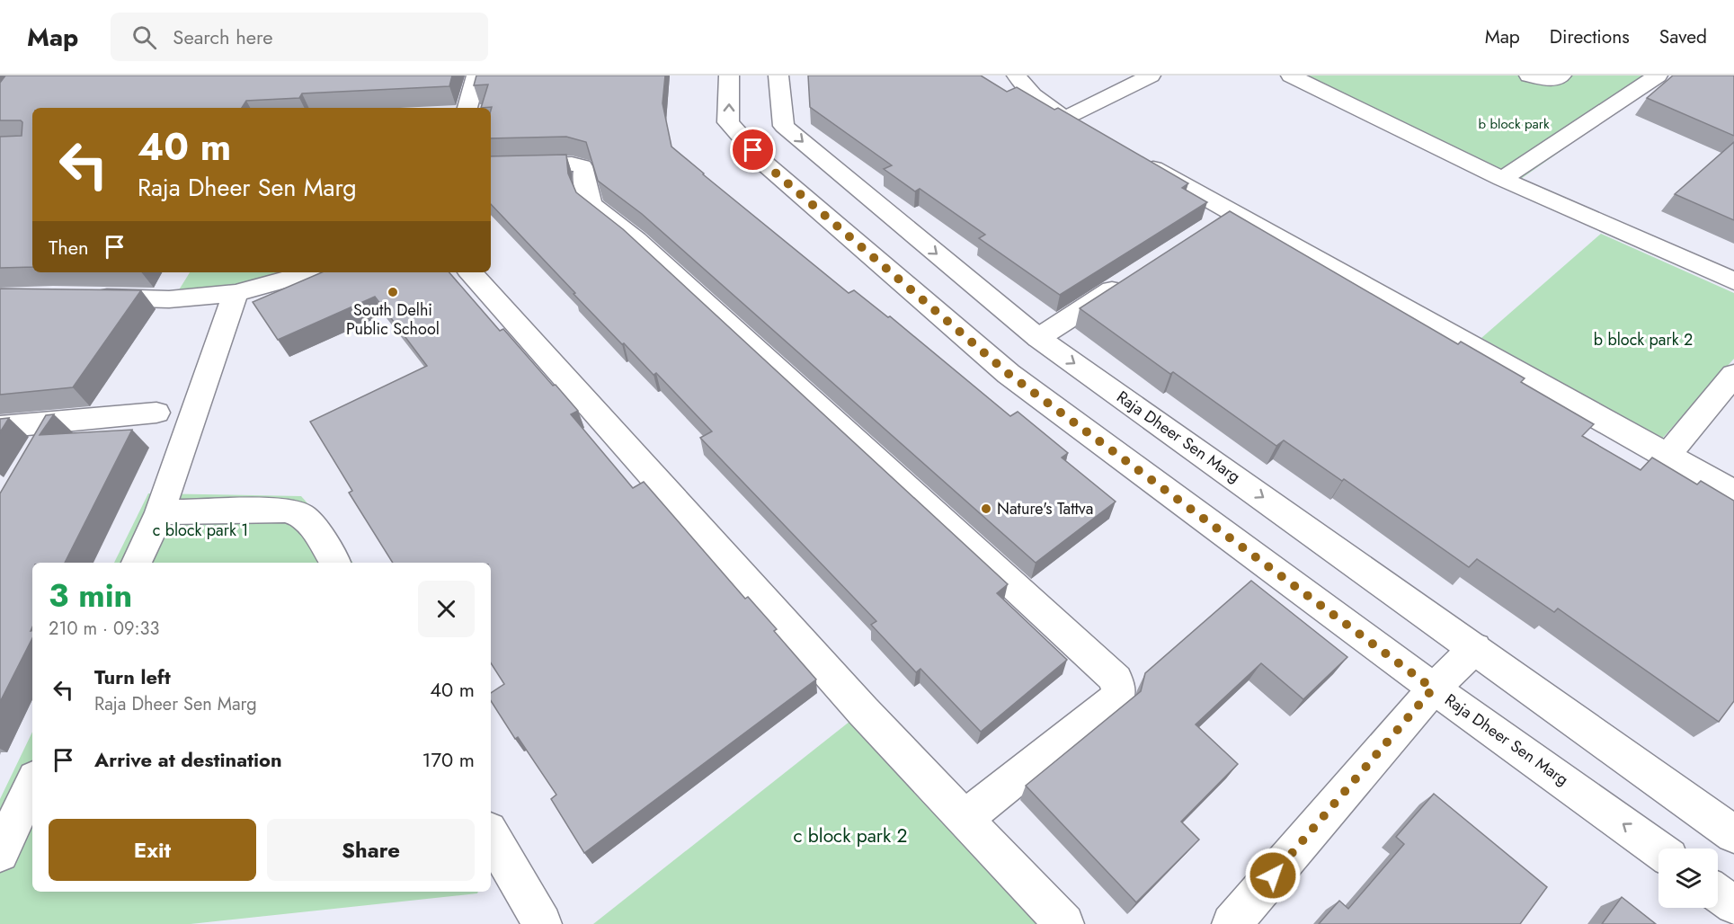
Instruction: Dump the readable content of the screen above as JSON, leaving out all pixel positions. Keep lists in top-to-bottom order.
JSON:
{
  "streets": {
    "street": ["Raja Dheer Sen Marg"]
  },
  "parks": [
    "b block park",
    "b block park 2",
    "c block park 1",
    "c block park 2"
  ],
  "places": ["South Delhi Public School", "Nature's Tattva"],
  "page": {
    "header": "Map",
    "search": "Search here",
    "nav": ["Map", "Directions", "Saved"],
    "turn": ["40 m", "Raja Dheer Sen Marg"],
    "then": "Then",
    "heading": ["3 min", "210 m · 09:33"],
    "list": [
      {
        "name": "Turn left",
        "note": "Raja Dheer Sen Marg",
        "value": "40 m"
      },
      {
        "name": "Arrive at destination",
        "value": "170 m"
      }
    ],
    "buttons": ["Exit", "Share"]
  }
}
